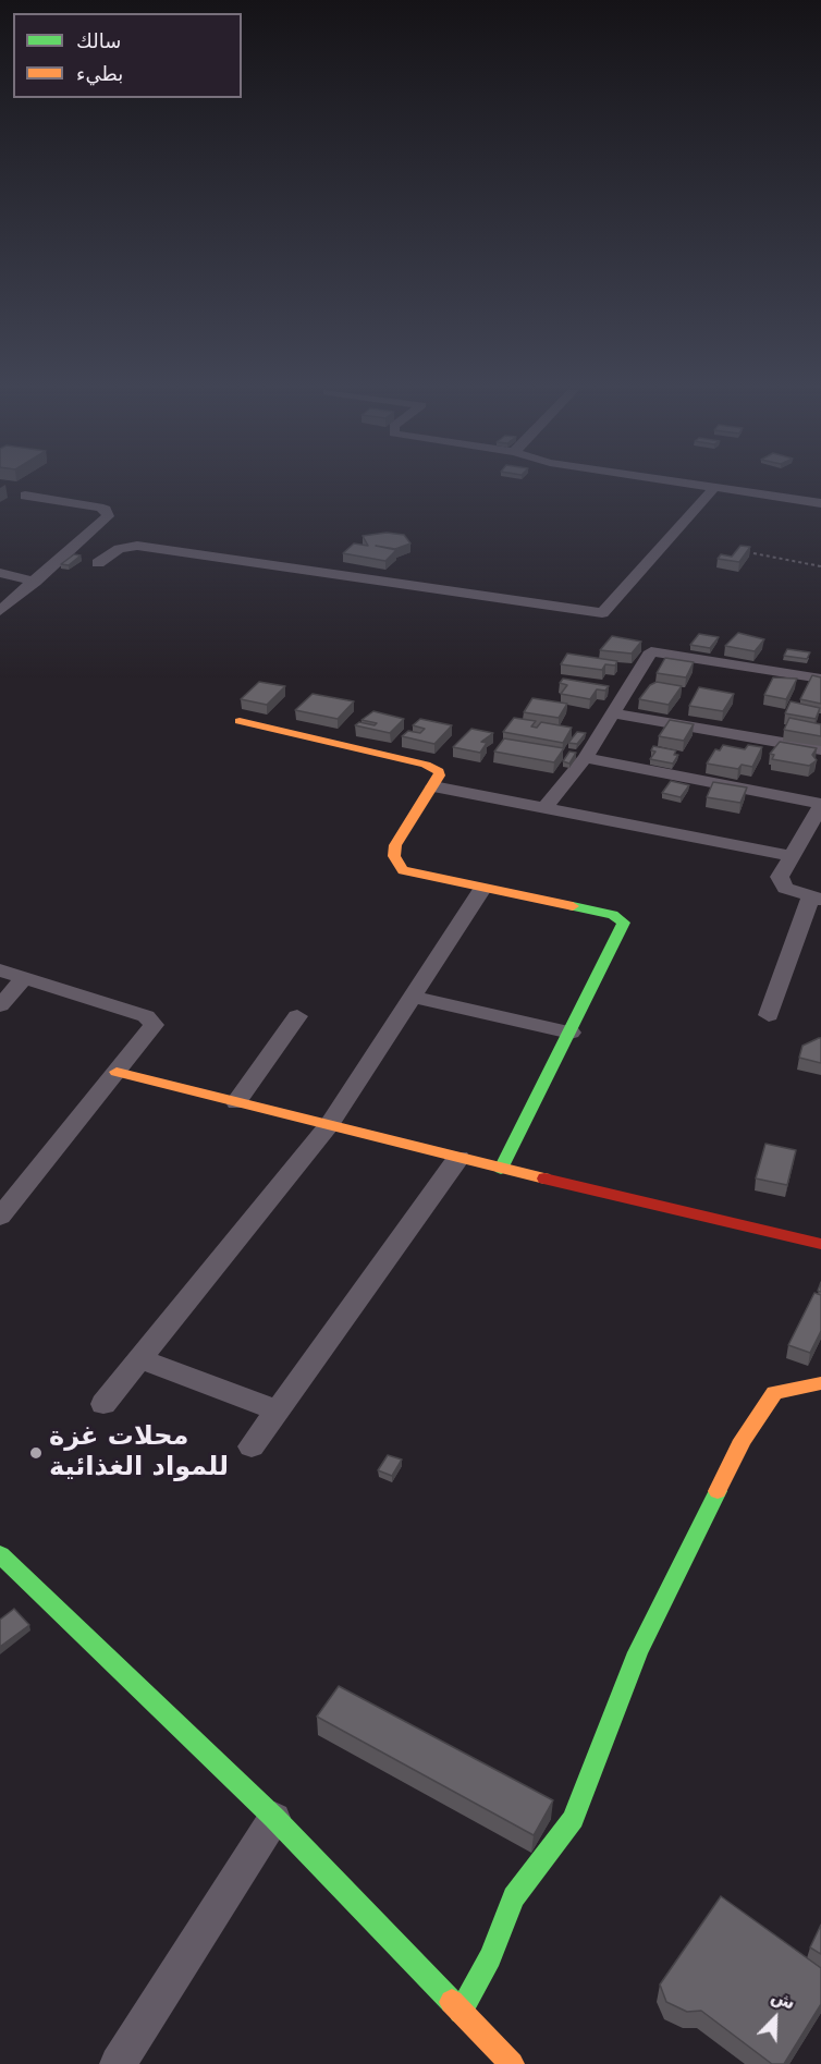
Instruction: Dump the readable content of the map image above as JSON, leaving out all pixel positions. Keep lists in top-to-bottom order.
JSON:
{
  "places": ["محلات غزة للمواد الغذائية"],
  "legend": ["سالك", "بطيء"],
  "north": "top right"
}
